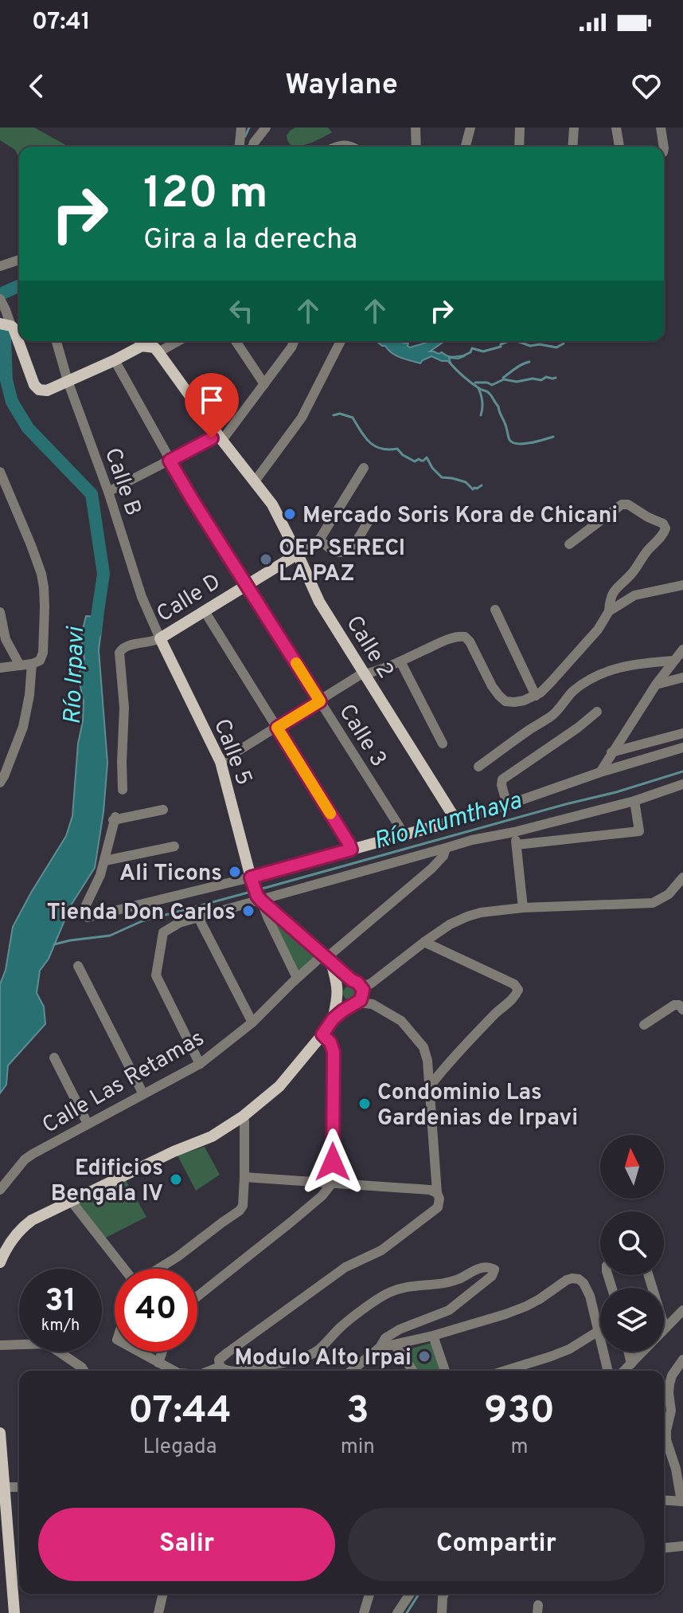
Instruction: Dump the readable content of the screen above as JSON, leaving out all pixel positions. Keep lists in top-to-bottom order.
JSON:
{
  "streets": {
    "main road": ["Calle D", "Calle 2", "Calle 5"],
    "street": ["Calle B", "Calle 3", "Calle Las Retamas"]
  },
  "crossings": [
    ["Calle B", "Calle D"],
    ["Calle B", "Calle 5"],
    ["Calle D", "Calle 2"],
    ["Calle D", "Calle 3"],
    ["Calle D", "Calle 5"]
  ],
  "water": ["Río Irpavi", "Río Arumthaya"],
  "places": [
    "Mercado Soris Kora de Chicani",
    "OEP SERECI LA PAZ",
    "Ali Ticons",
    "Tienda Don Carlos",
    "Condominio Las Gardenias de Irpavi",
    "Edificios Bengala IV",
    "Modulo Alto Irpai"
  ],
  "north": "top",
  "page": {
    "status": "07:41",
    "header": "Waylane",
    "turn": ["120 m", "Gira a la derecha"],
    "speed": "31 km/h",
    "limit": "40",
    "eta": [
      "07:44",
      "Llegada",
      "3",
      "min",
      "930",
      "m"
    ],
    "buttons": ["Salir", "Compartir"]
  }
}
